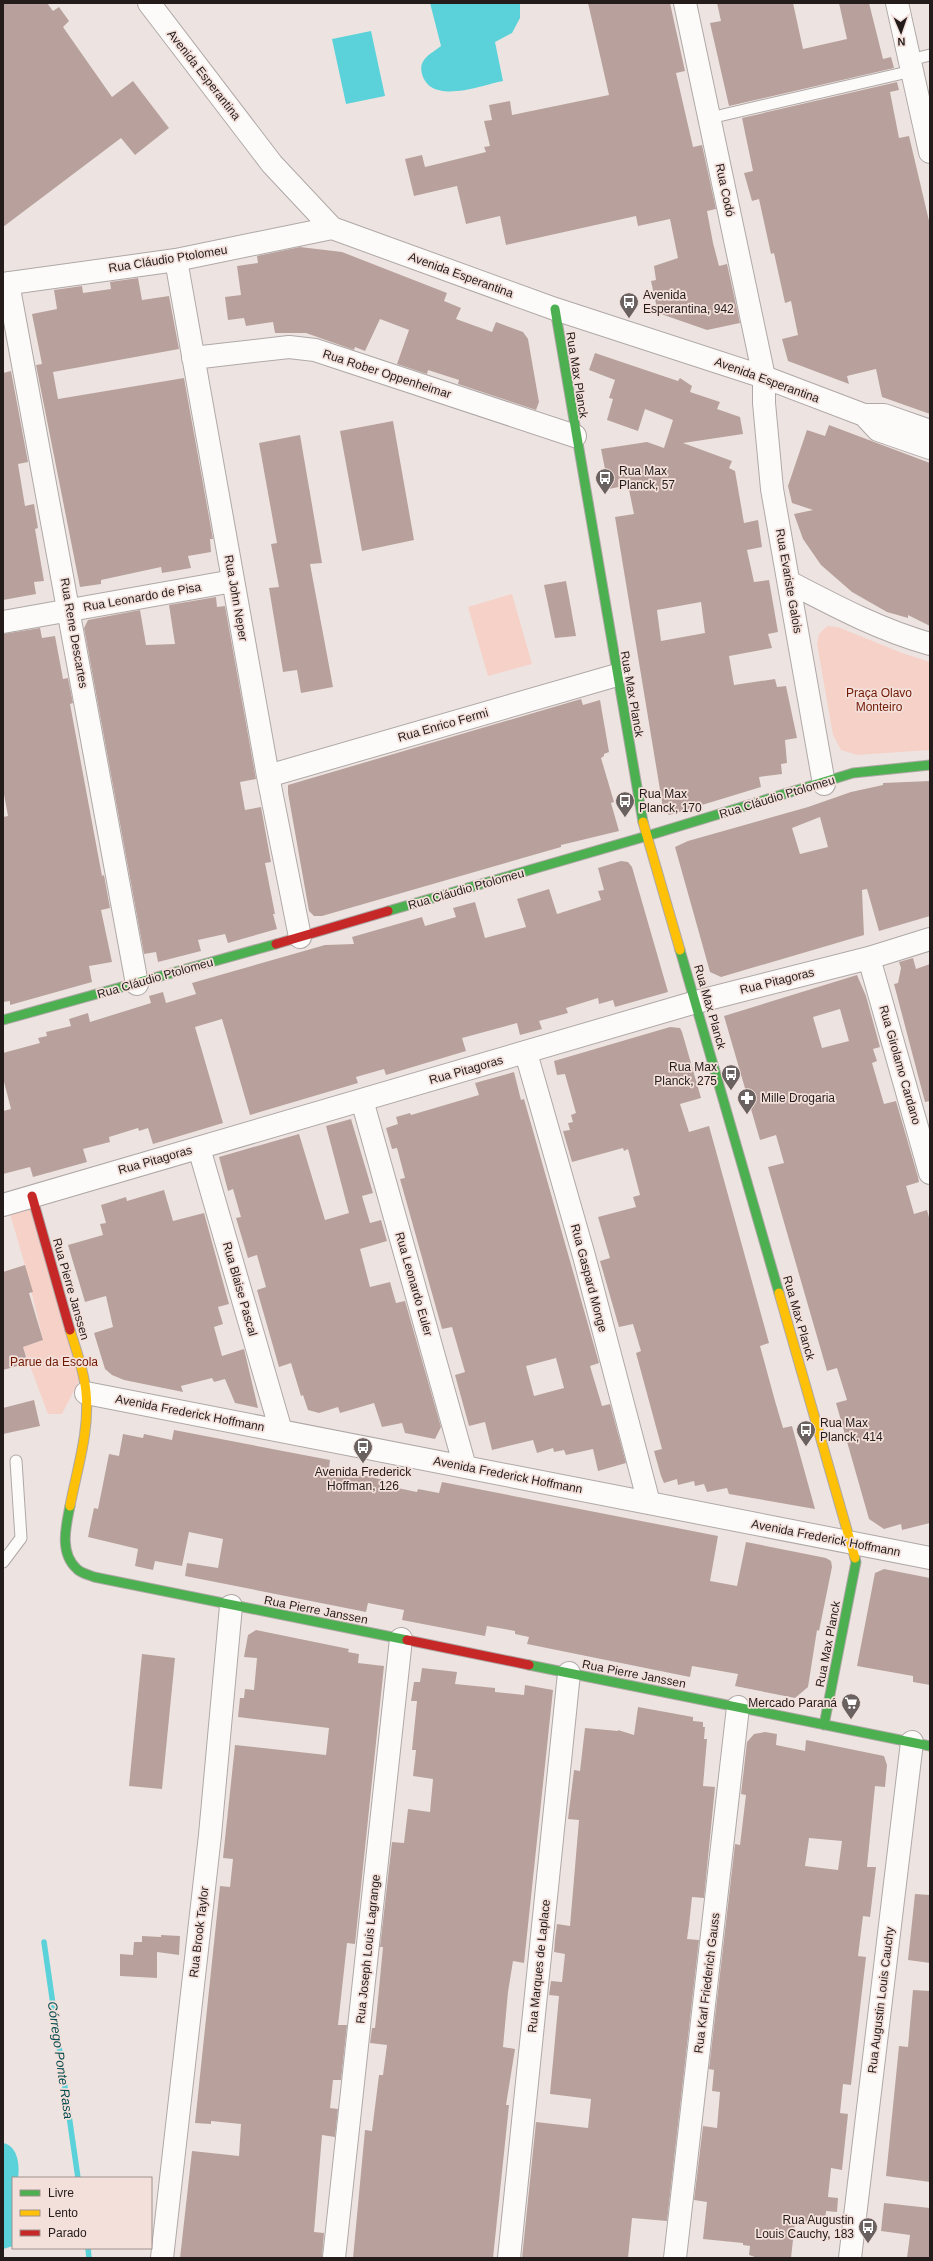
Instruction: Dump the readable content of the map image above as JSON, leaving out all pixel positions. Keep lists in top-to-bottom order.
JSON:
{
  "streets": {
    "street": [
      "Avenida Esperantina",
      "Rua Codó",
      "Rua Cláudio Ptolomeu",
      "Rua Rober Oppenheimar",
      "Rua Max Planck",
      "Rua Evariste Galois",
      "Rua Leonardo de Pisa",
      "Rua John Neper",
      "Rua Rene Descartes",
      "Rua Enrico Fermi",
      "Rua Pitagoras",
      "Rua Girolamo Cardano",
      "Rua Gaspard Monge",
      "Rua Leonardo Euler",
      "Rua Pierre Janssen",
      "Rua Blaise Pascal",
      "Avenida Frederick Hoffmann",
      "Rua Brook Taylor",
      "Rua Joseph Louis Lagrange",
      "Rua Marques de Laplace",
      "Rua Karl Friederich Gauss",
      "Rua Augustin Louis Cauchy"
    ]
  },
  "crossings": [
    ["Avenida Esperantina", "Rua Codó"],
    ["Avenida Esperantina", "Rua Cláudio Ptolomeu"],
    ["Avenida Esperantina", "Rua Max Planck"],
    ["Avenida Esperantina", "Rua Evariste Galois"],
    ["Rua Codó", "Rua Evariste Galois"],
    ["Rua Cláudio Ptolomeu", "Rua Max Planck"],
    ["Rua Cláudio Ptolomeu", "Rua Evariste Galois"],
    ["Rua Cláudio Ptolomeu", "Rua John Neper"],
    ["Rua Cláudio Ptolomeu", "Rua Rene Descartes"],
    ["Rua Rober Oppenheimar", "Rua Max Planck"],
    ["Rua Rober Oppenheimar", "Rua John Neper"],
    ["Rua Max Planck", "Rua Enrico Fermi"],
    ["Rua Max Planck", "Rua Pitagoras"],
    ["Rua Max Planck", "Rua Pierre Janssen"],
    ["Rua Max Planck", "Avenida Frederick Hoffmann"],
    ["Rua Leonardo de Pisa", "Rua John Neper"],
    ["Rua Leonardo de Pisa", "Rua Rene Descartes"],
    ["Rua John Neper", "Rua Enrico Fermi"],
    ["Rua Pitagoras", "Rua Girolamo Cardano"],
    ["Rua Pitagoras", "Rua Gaspard Monge"],
    ["Rua Pitagoras", "Rua Leonardo Euler"],
    ["Rua Pitagoras", "Rua Pierre Janssen"],
    ["Rua Pitagoras", "Rua Blaise Pascal"],
    ["Rua Gaspard Monge", "Avenida Frederick Hoffmann"],
    ["Rua Leonardo Euler", "Avenida Frederick Hoffmann"],
    ["Rua Pierre Janssen", "Avenida Frederick Hoffmann"],
    ["Rua Pierre Janssen", "Rua Brook Taylor"],
    ["Rua Pierre Janssen", "Rua Joseph Louis Lagrange"],
    ["Rua Pierre Janssen", "Rua Marques de Laplace"],
    ["Rua Pierre Janssen", "Rua Karl Friederich Gauss"],
    ["Rua Pierre Janssen", "Rua Augustin Louis Cauchy"],
    ["Rua Blaise Pascal", "Avenida Frederick Hoffmann"]
  ],
  "water": ["Córrego Ponte Rasa"],
  "parks": ["Praça Olavo Monteiro", "Parue da Escola"],
  "places": {
    "bus stop": [
      "Avenida Esperantina, 942",
      "Rua Max Planck, 57",
      "Rua Max Planck, 170",
      "Rua Max Planck, 275",
      "Rua Max Planck, 414",
      "Avenida Frederick Hoffman, 126",
      "Rua Augustin Louis Cauchy, 183"
    ],
    "pharmacy": ["Mille Drogaria"],
    "supermarket": ["Mercado Paraná"]
  },
  "legend": ["Livre", "Lento", "Parado"],
  "north": "bottom"
}
